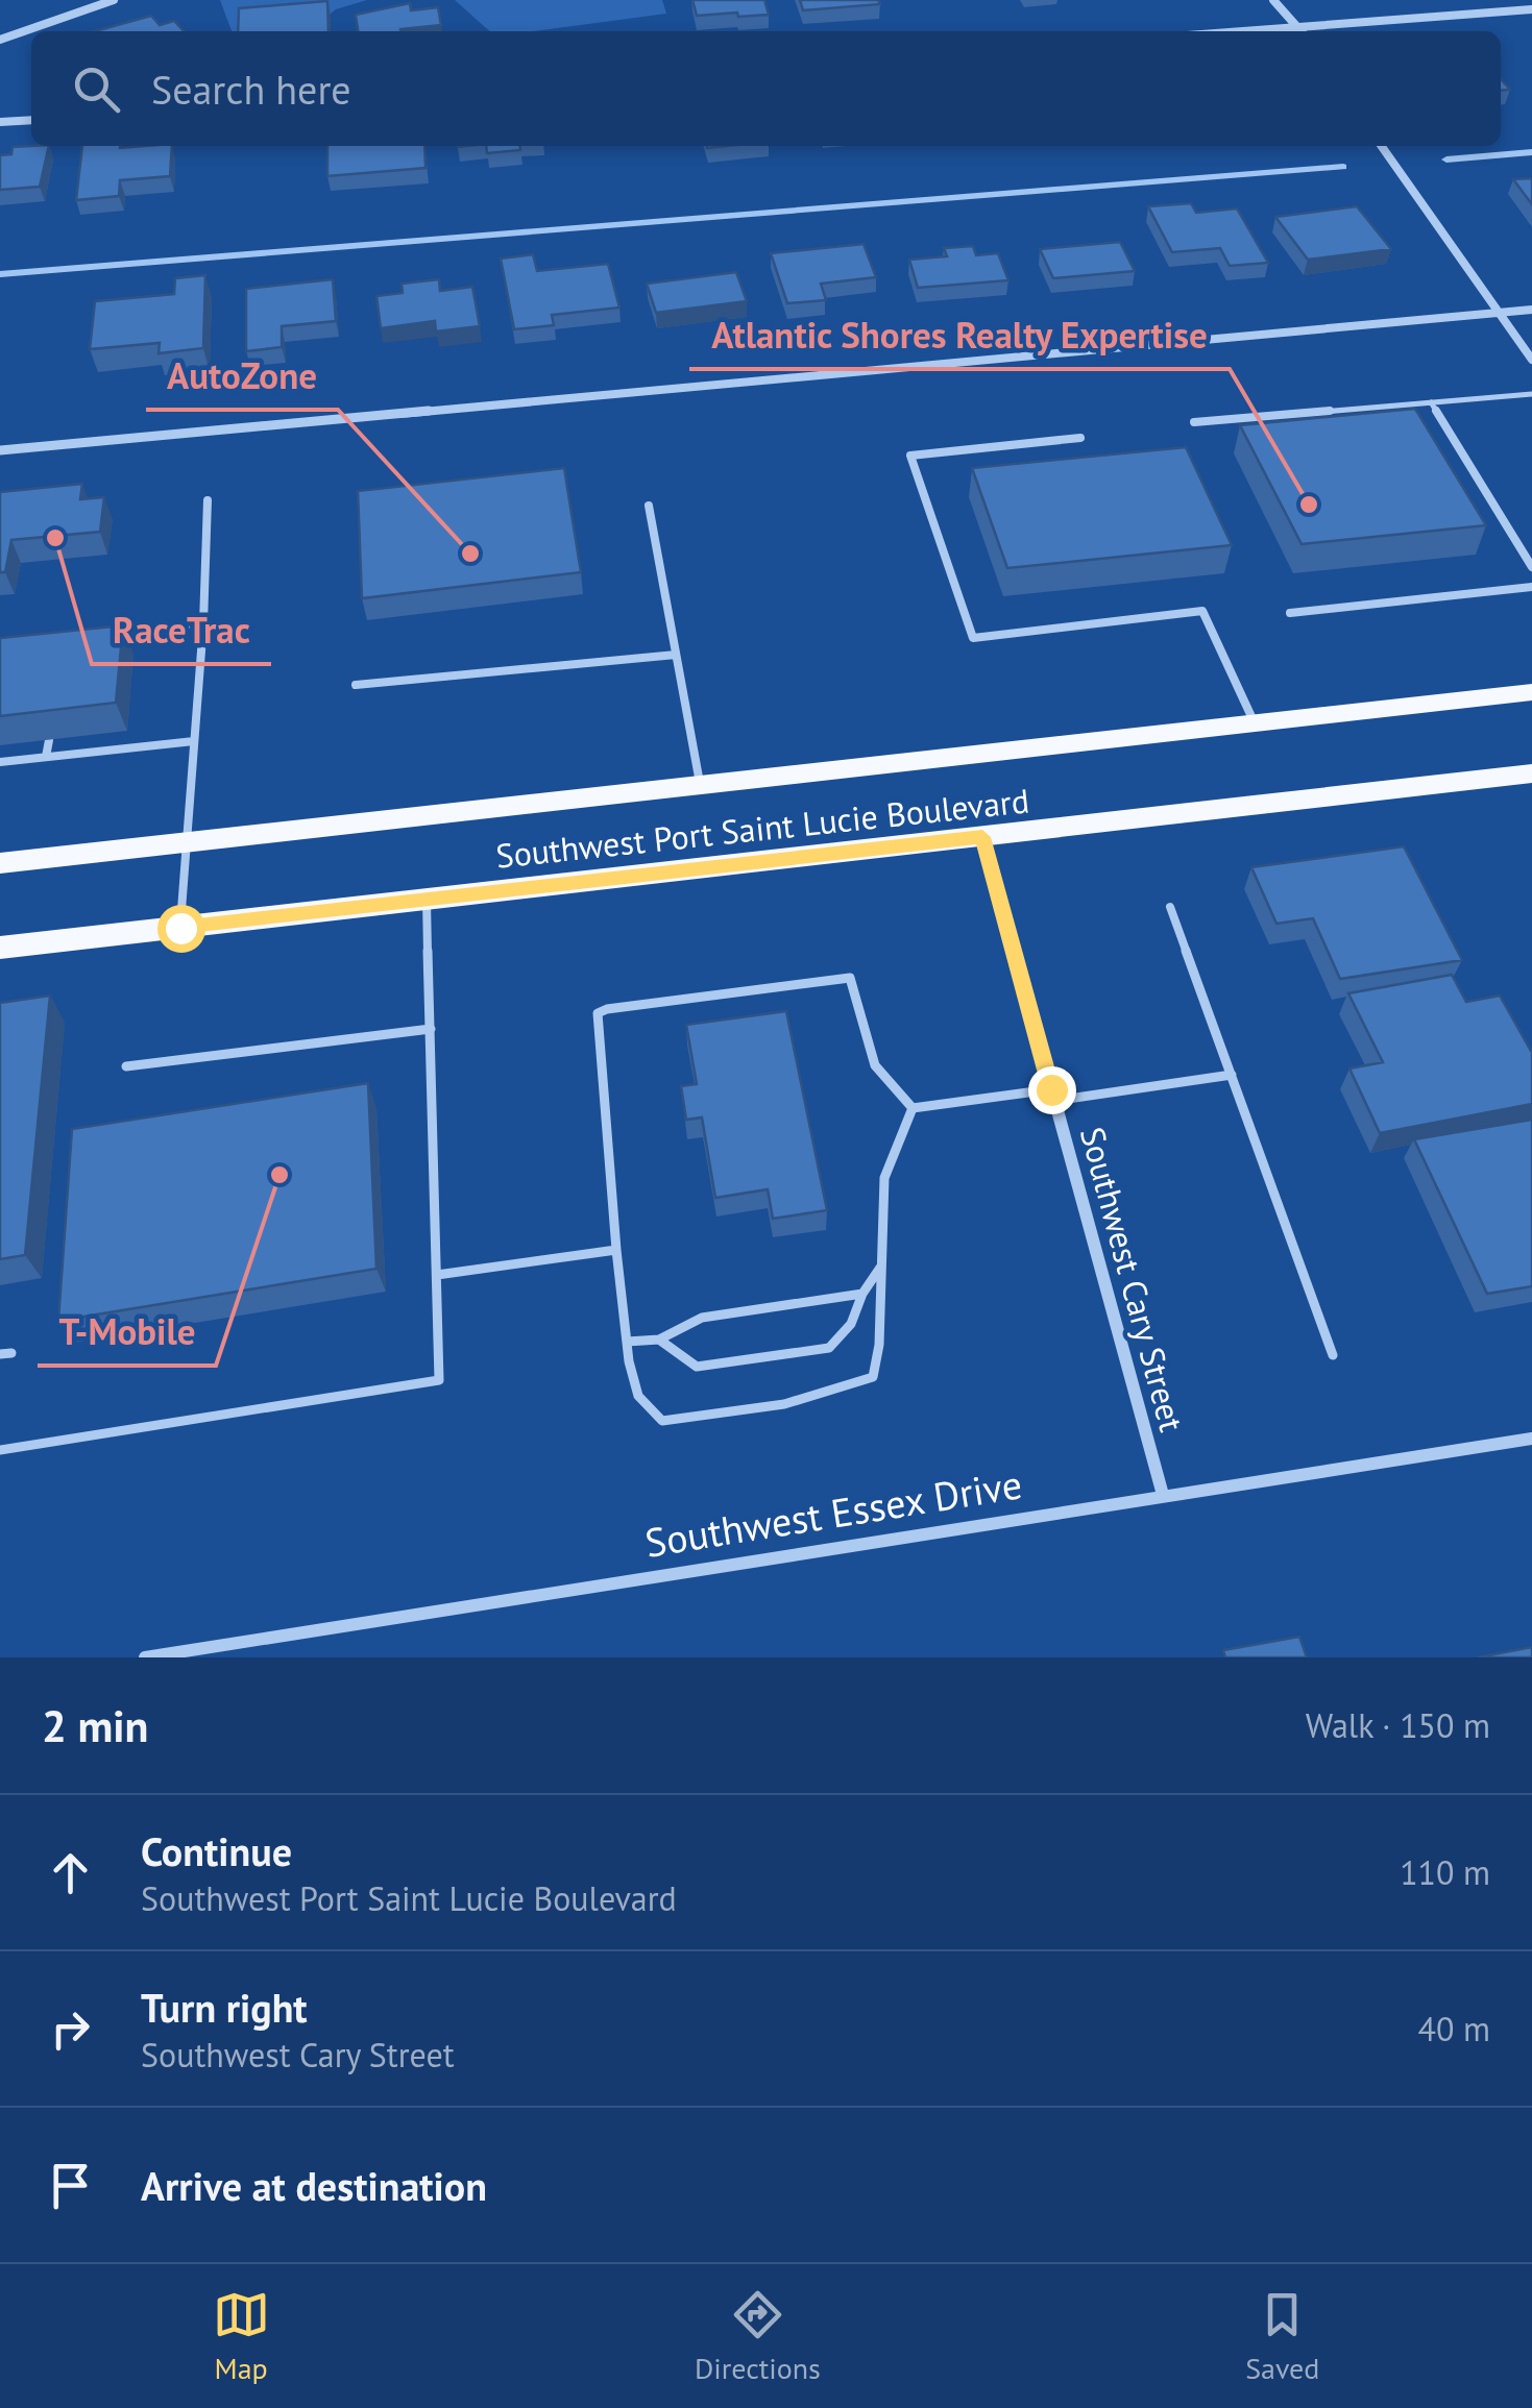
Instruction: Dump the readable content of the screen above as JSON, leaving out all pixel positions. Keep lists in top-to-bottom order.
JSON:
{
  "streets": {
    "main road": ["Southwest Port Saint Lucie Boulevard"],
    "street": ["Southwest Cary Street", "Southwest Essex Drive"]
  },
  "crossings": [
    ["Southwest Port Saint Lucie Boulevard", "Southwest Cary Street"],
    ["Southwest Cary Street", "Southwest Essex Drive"]
  ],
  "places": [
    "Atlantic Shores Realty Expertise",
    "RaceTrac",
    "AutoZone",
    "T-Mobile"
  ],
  "page": {
    "search": "Search here",
    "heading": ["2 min", "Walk · 150 m"],
    "list": [
      ["Continue", "Southwest Port Saint Lucie Boulevard", "110 m"],
      ["Turn right", "Southwest Cary Street", "40 m"],
      "Arrive at destination"
    ],
    "nav": ["Map", "Directions", "Saved"]
  }
}
